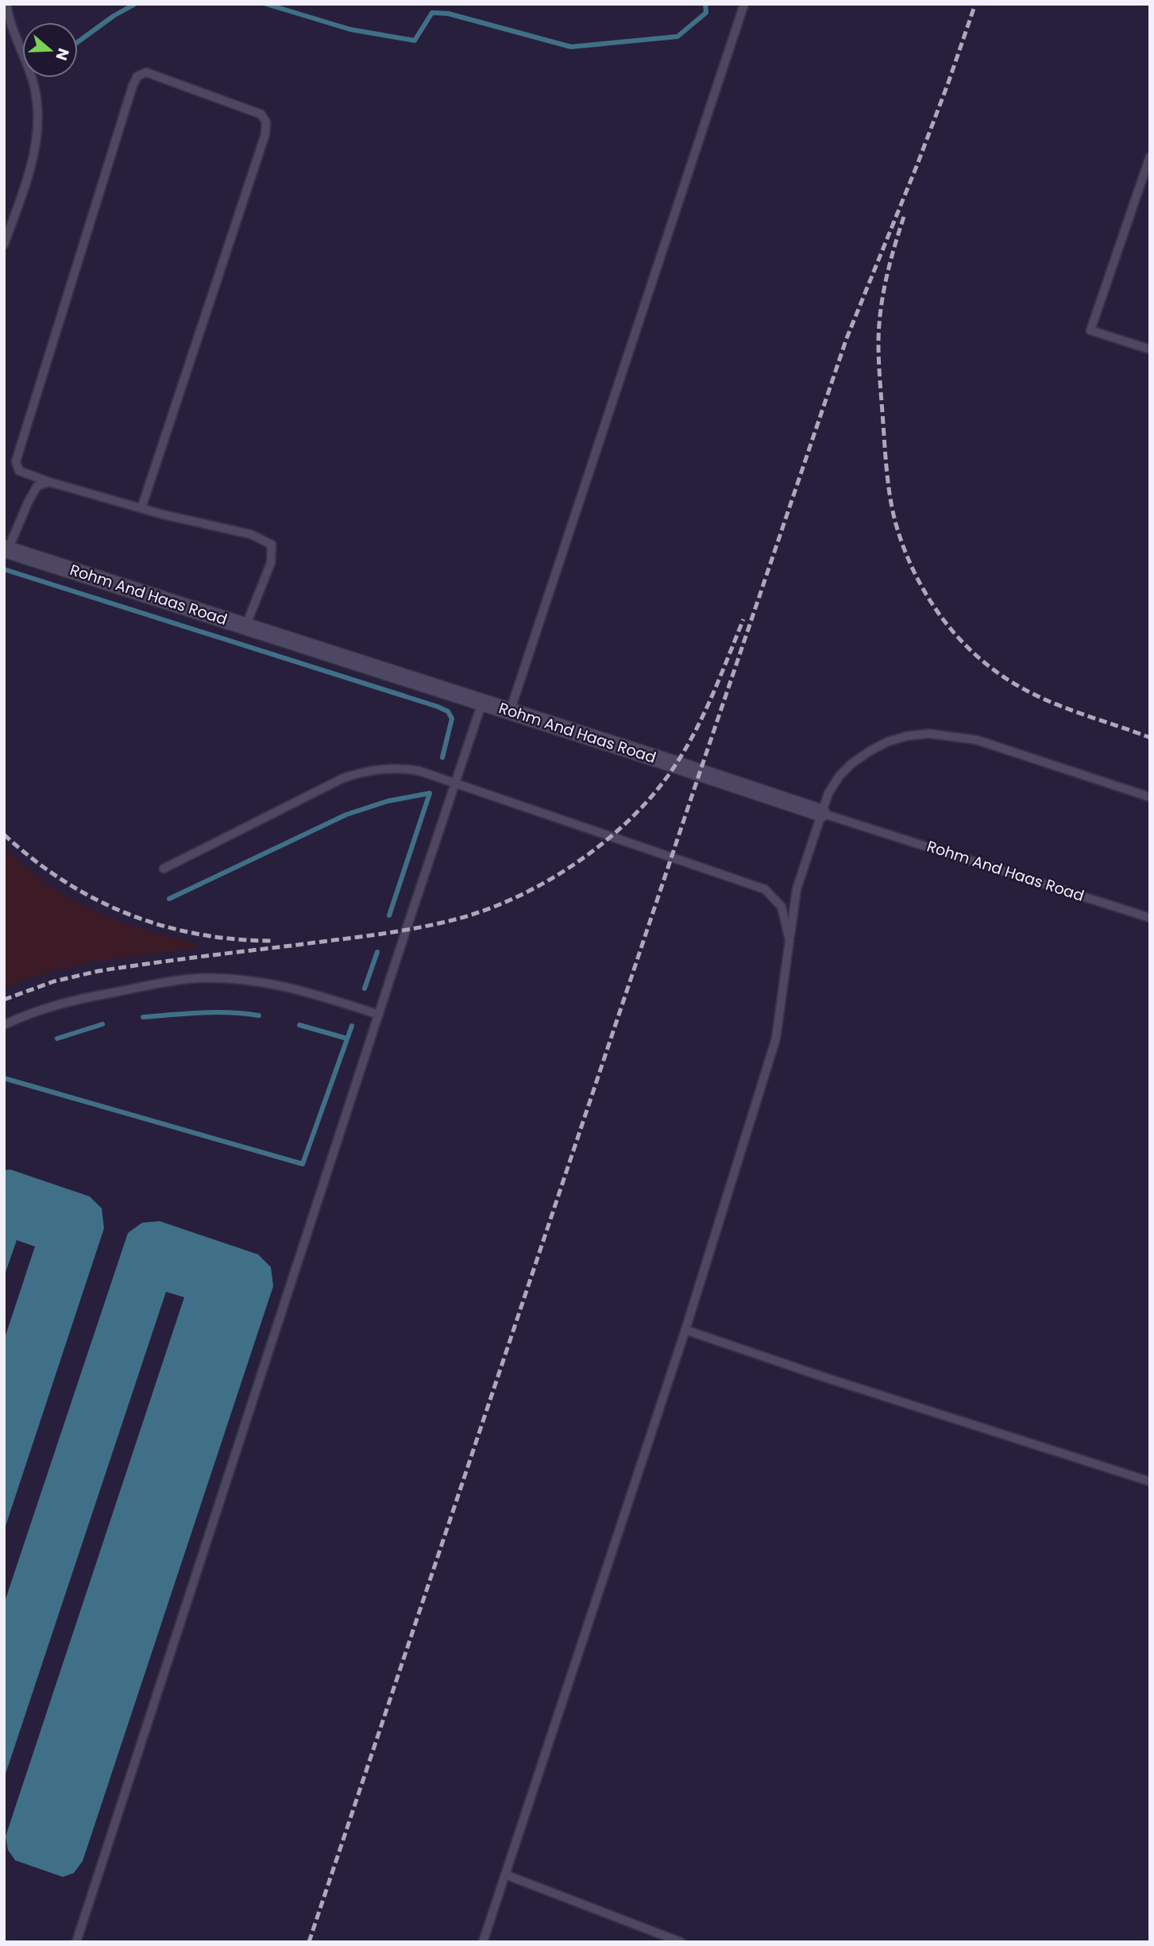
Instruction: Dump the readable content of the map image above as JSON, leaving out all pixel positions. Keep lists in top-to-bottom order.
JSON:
{
  "streets": {
    "street": ["Rohm And Haas Road"]
  },
  "north": "right"
}
